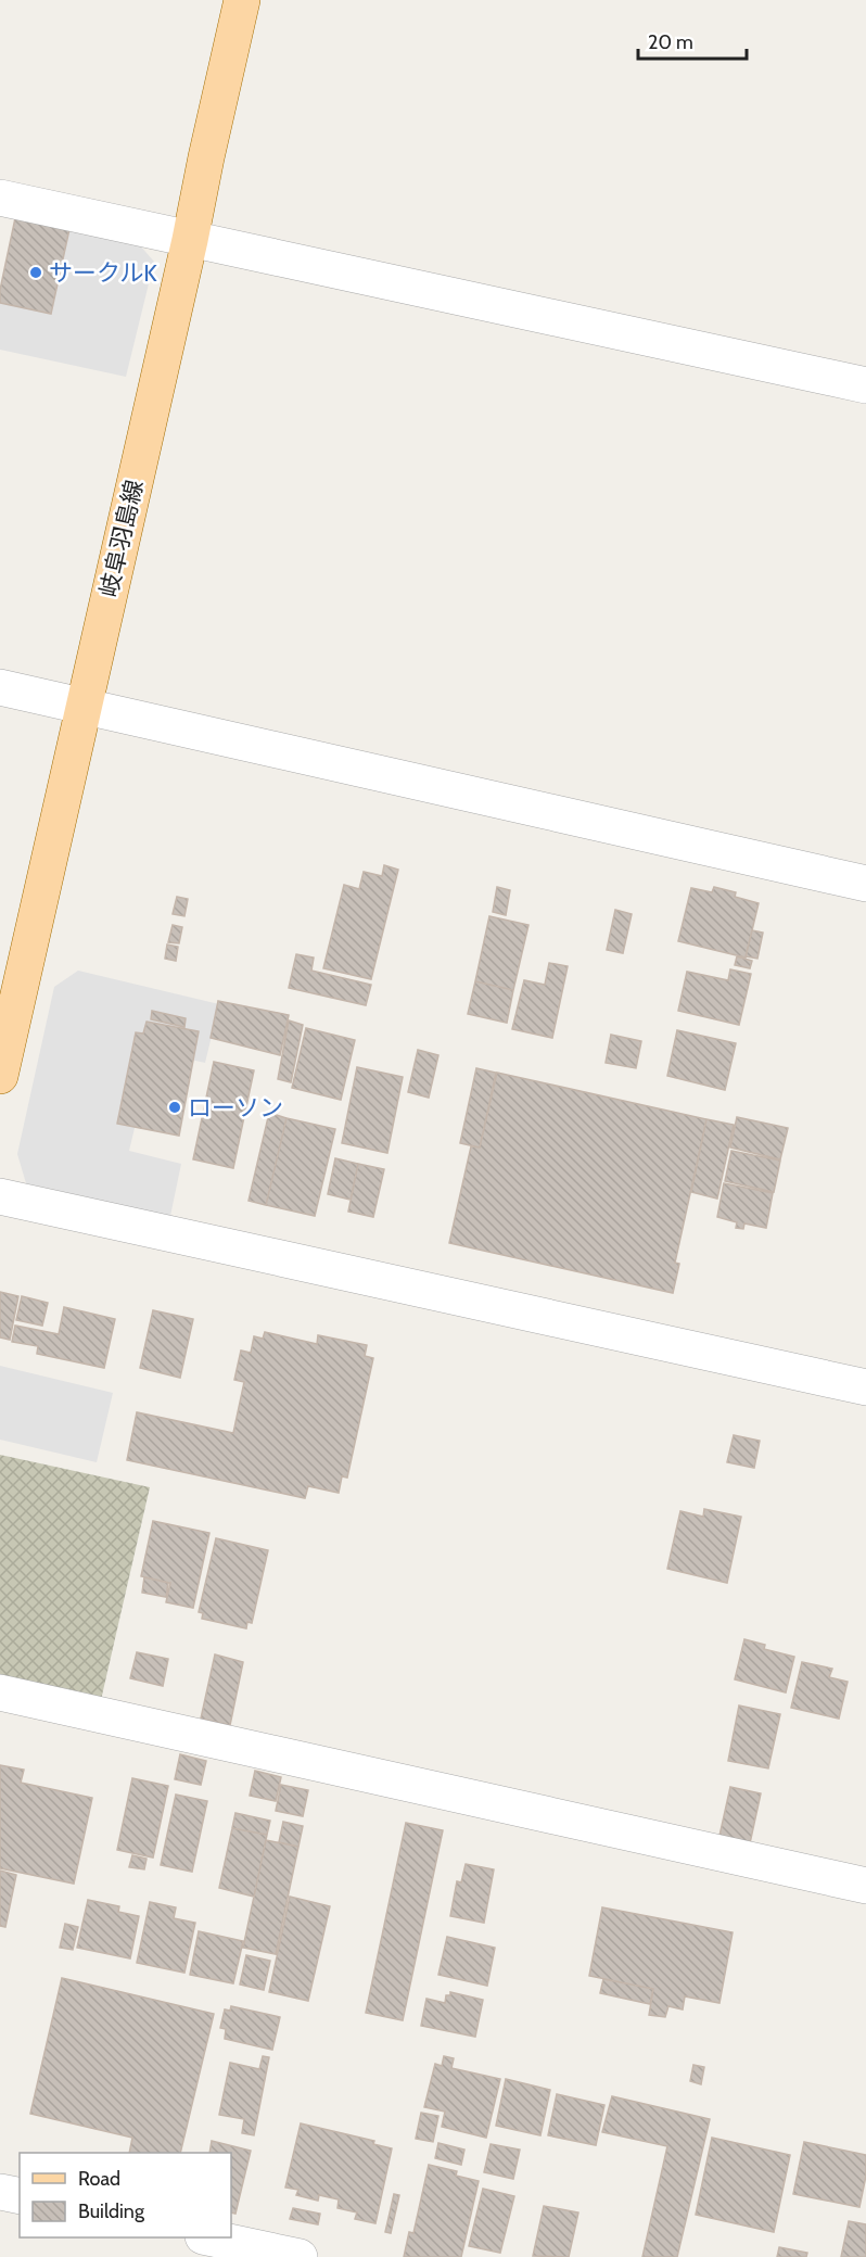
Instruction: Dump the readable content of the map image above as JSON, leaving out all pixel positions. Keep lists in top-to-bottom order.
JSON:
{
  "streets": {
    "main road": ["岐阜羽島線"]
  },
  "places": ["サークルK", "ローソン"],
  "legend": ["Road", "Building"],
  "scale_bar": "20 m"
}
